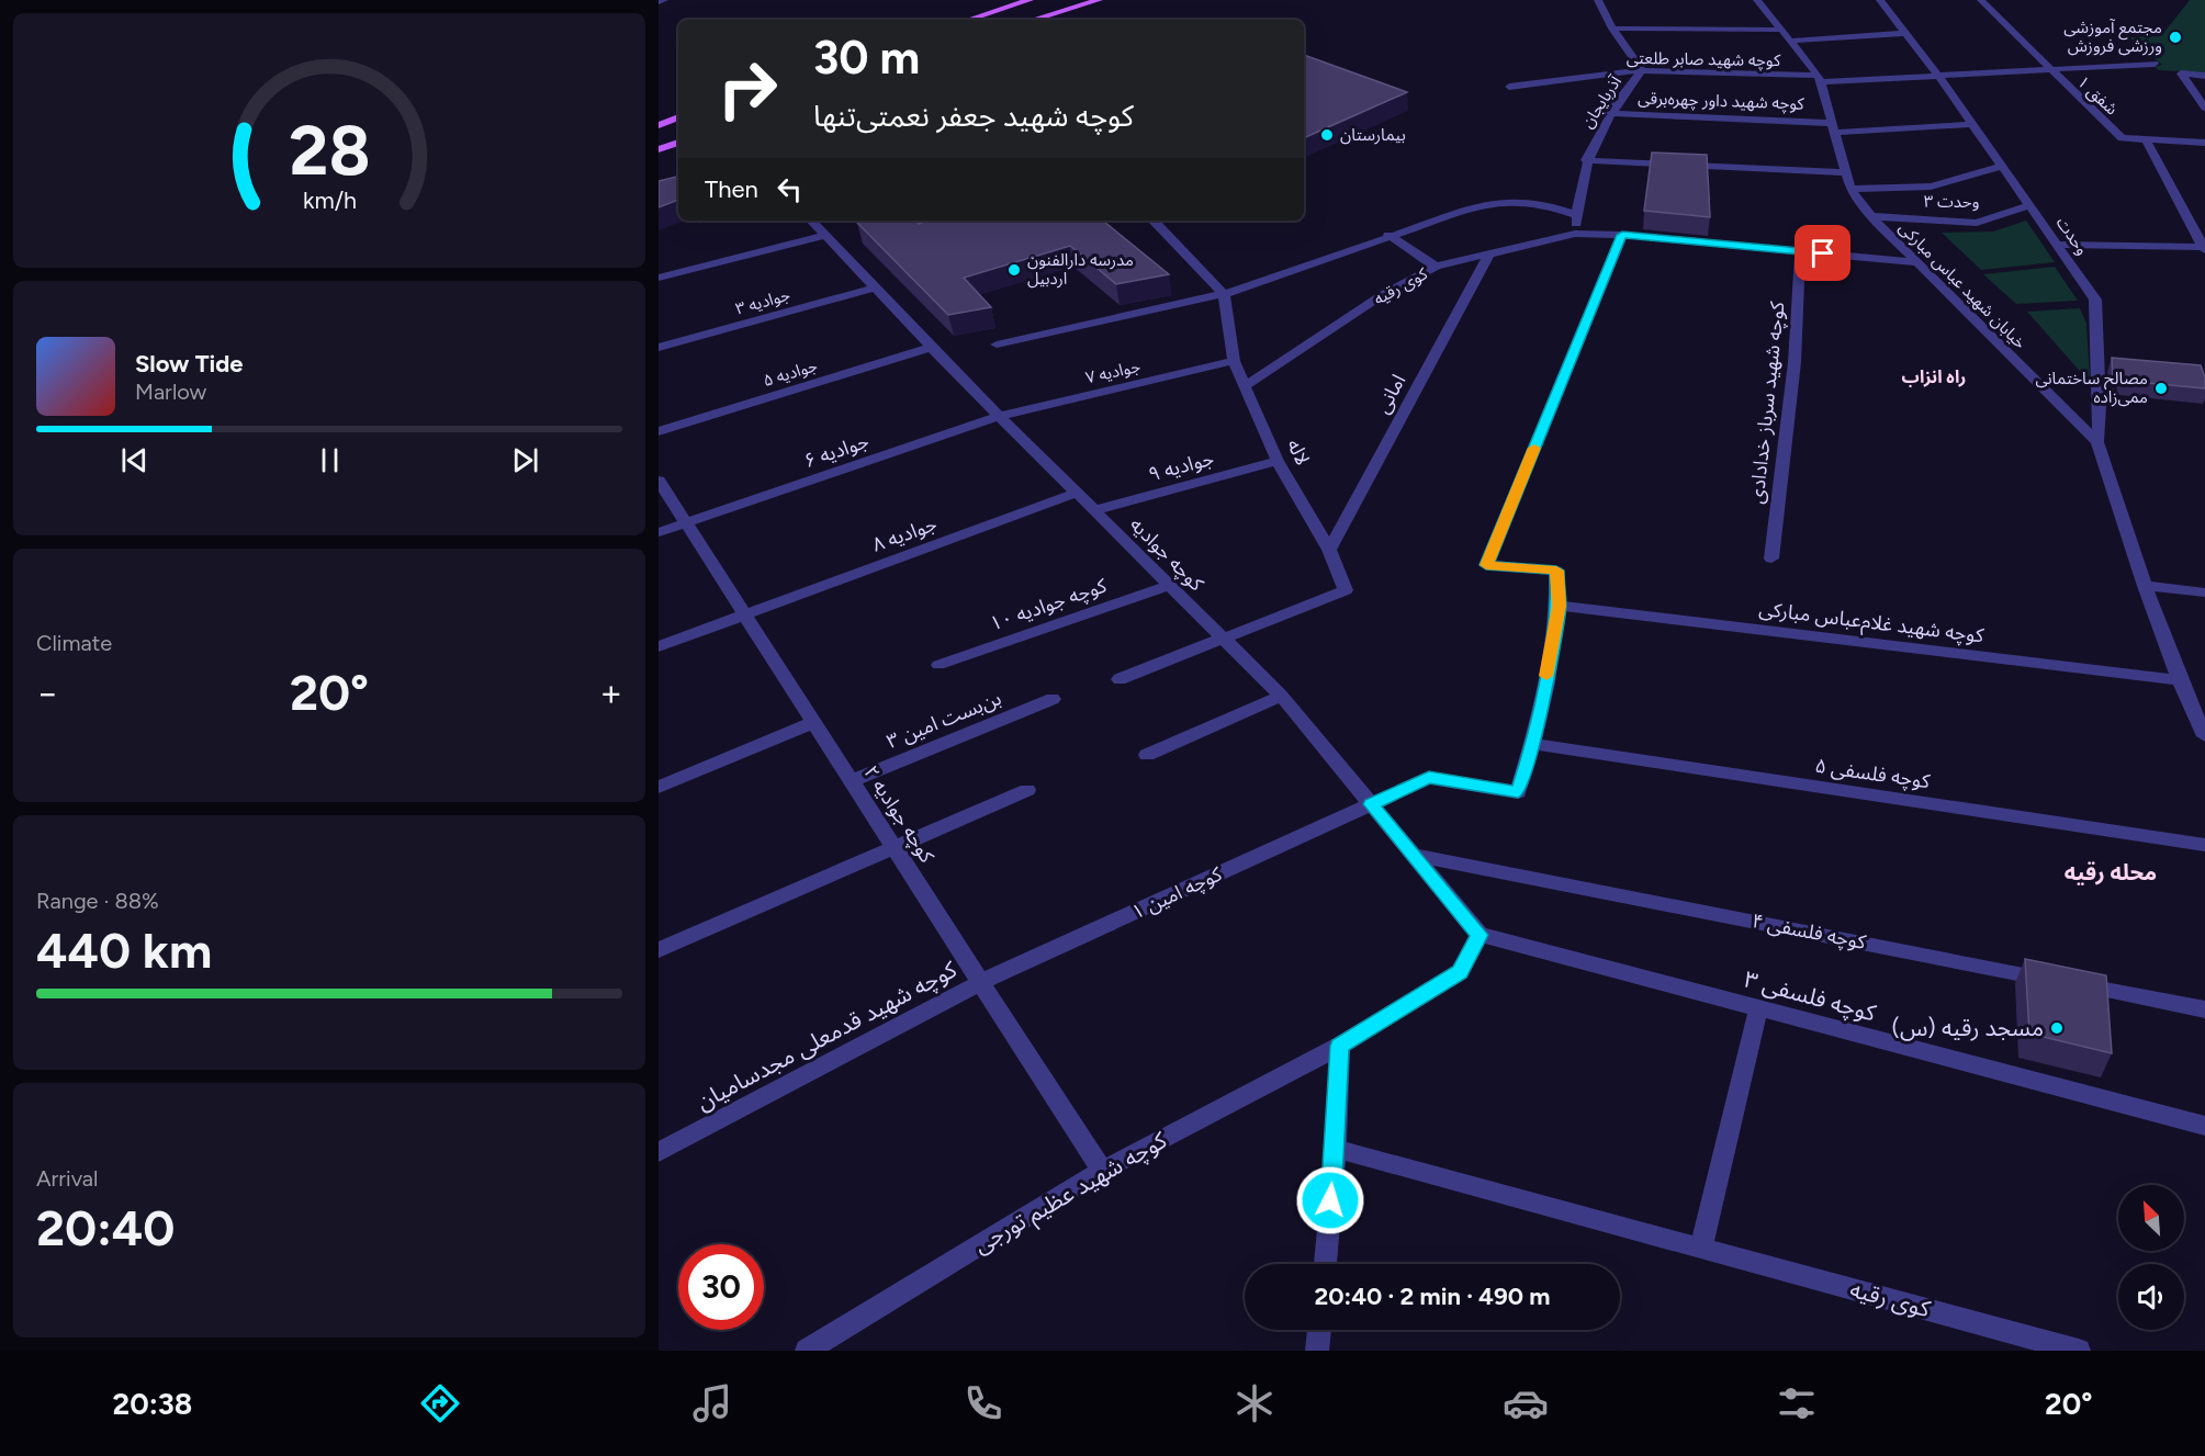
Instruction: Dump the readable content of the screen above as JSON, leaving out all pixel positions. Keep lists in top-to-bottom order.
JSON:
{
  "streets": {
    "street": [
      "کوچه شهید صابر طلعتی",
      "شفق ۱",
      "کوچه شهید داور چهره‌برقی",
      "آذربایجان",
      "وحدت ۳",
      "وحدت",
      "خیابان شهید عباس مبارکی",
      "کوی رقیه",
      "جوادیه ۳",
      "جوادیه ۷",
      "جوادیه ۵",
      "امانی",
      "کوچه شهید سرباز خدادادی",
      "جوادیه ۶",
      "لاله",
      "جوادیه ۹",
      "جوادیه ۸",
      "کوچه جوادیه",
      "کوچه جوادیه ۱۰",
      "کوچه شهید غلام‌عباس مبارکی",
      "بن‌بست امین ۳",
      "کوچه فلسفی ۵",
      "کوچه جوادیه ۲",
      "کوچه امین ۱",
      "کوچه فلسفی ۴",
      "کوچه فلسفی ۳",
      "کوچه شهید قدمعلی مجدسامیان",
      "کوچه شهید عظیم تورجی"
    ]
  },
  "crossings": [
    ["کوچه شهید صابر طلعتی", "آذربایجان"],
    ["کوچه شهید صابر طلعتی", "خیابان شهید عباس مبارکی"],
    ["کوچه شهید داور چهره‌برقی", "آذربایجان"],
    ["کوچه شهید داور چهره‌برقی", "وحدت"],
    ["کوچه شهید داور چهره‌برقی", "خیابان شهید عباس مبارکی"],
    ["آذربایجان", "کوی رقیه"],
    ["وحدت ۳", "وحدت"],
    ["وحدت ۳", "خیابان شهید عباس مبارکی"],
    ["وحدت", "خیابان شهید عباس مبارکی"],
    ["خیابان شهید عباس مبارکی", "کوی رقیه"],
    ["خیابان شهید عباس مبارکی", "کوچه شهید غلام‌عباس مبارکی"],
    ["کوی رقیه", "امانی"],
    ["کوی رقیه", "کوچه شهید سرباز خدادادی"],
    ["کوی رقیه", "لاله"],
    ["جوادیه ۳", "کوچه جوادیه"],
    ["جوادیه ۷", "جوادیه ۶"],
    ["جوادیه ۷", "لاله"],
    ["جوادیه ۷", "کوچه جوادیه"],
    ["جوادیه ۵", "کوچه جوادیه"],
    ["امانی", "لاله"],
    ["جوادیه ۶", "کوچه جوادیه"],
    ["جوادیه ۶", "کوچه جوادیه ۲"],
    ["لاله", "جوادیه ۹"],
    ["لاله", "کوچه جوادیه"],
    ["جوادیه ۹", "کوچه جوادیه"],
    ["جوادیه ۸", "کوچه جوادیه"],
    ["جوادیه ۸", "کوچه جوادیه ۲"],
    ["کوچه جوادیه", "کوچه جوادیه ۱۰"],
    ["کوچه جوادیه", "کوچه امین ۱"],
    ["کوچه جوادیه", "کوچه فلسفی ۴"],
    ["کوچه جوادیه", "کوچه فلسفی ۳"],
    ["کوچه جوادیه", "کوچه شهید عظیم تورجی"],
    ["بن‌بست امین ۳", "کوچه جوادیه ۲"],
    ["کوچه جوادیه ۲", "کوچه امین ۱"],
    ["کوچه جوادیه ۲", "کوچه شهید قدمعلی مجدسامیان"],
    ["کوچه جوادیه ۲", "کوچه شهید عظیم تورجی"],
    ["کوچه امین ۱", "کوچه شهید قدمعلی مجدسامیان"],
    ["کوچه فلسفی ۳", "کوچه شهید عظیم تورجی"]
  ],
  "districts": ["راه انزاب", "محله رقیه"],
  "places": [
    "مجتمع آموزشی ورزشی فروزش",
    "بیمارستان",
    "مدرسه دارالفنون اردبیل",
    "مصالح ساختمانی ممی‌زاده",
    "مسجد رقیه (س)"
  ],
  "north": "top left",
  "page": {
    "turn": ["30 m", "کوچه شهید جعفر نعمتی‌تنها"],
    "then": "Then",
    "song": ["Slow Tide", "Marlow"],
    "tile": [
      "Climate",
      ["Range · 88%", "440 km"],
      ["Arrival", "20:40"]
    ],
    "heat": ["−", "20°", "+"],
    "limit": "30",
    "trip": "20:40 · 2 min · 490 m",
    "tabs": ["20:38", "20°"],
    "gauge": ["28", "km/h"]
  }
}
